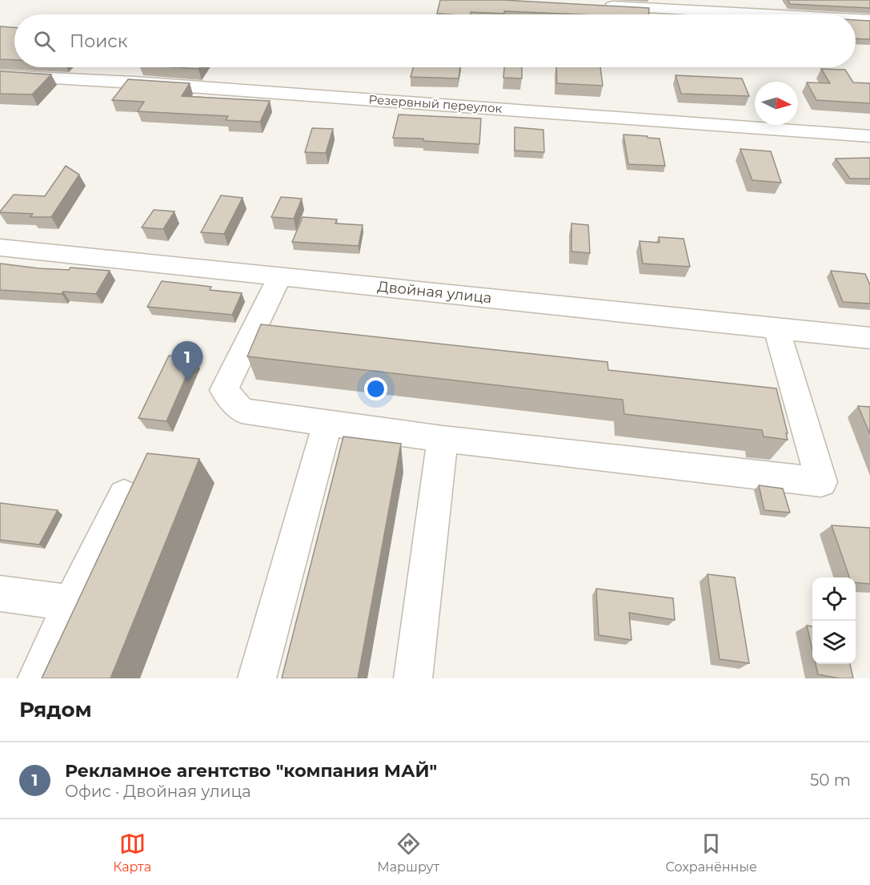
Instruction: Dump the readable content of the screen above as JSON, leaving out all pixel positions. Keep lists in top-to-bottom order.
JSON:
{
  "streets": {
    "street": ["Резервный переулок", "Двойная улица"]
  },
  "north": "right",
  "page": {
    "search": "Поиск",
    "pins": "1",
    "heading": "Рядом",
    "list": [
      {
        "mark": "1",
        "name": "Рекламное агентство \"компания МАЙ\"",
        "note": "Офис · Двойная улица",
        "value": "50 m"
      }
    ],
    "nav": ["Карта", "Маршрут", "Сохранённые"]
  }
}
